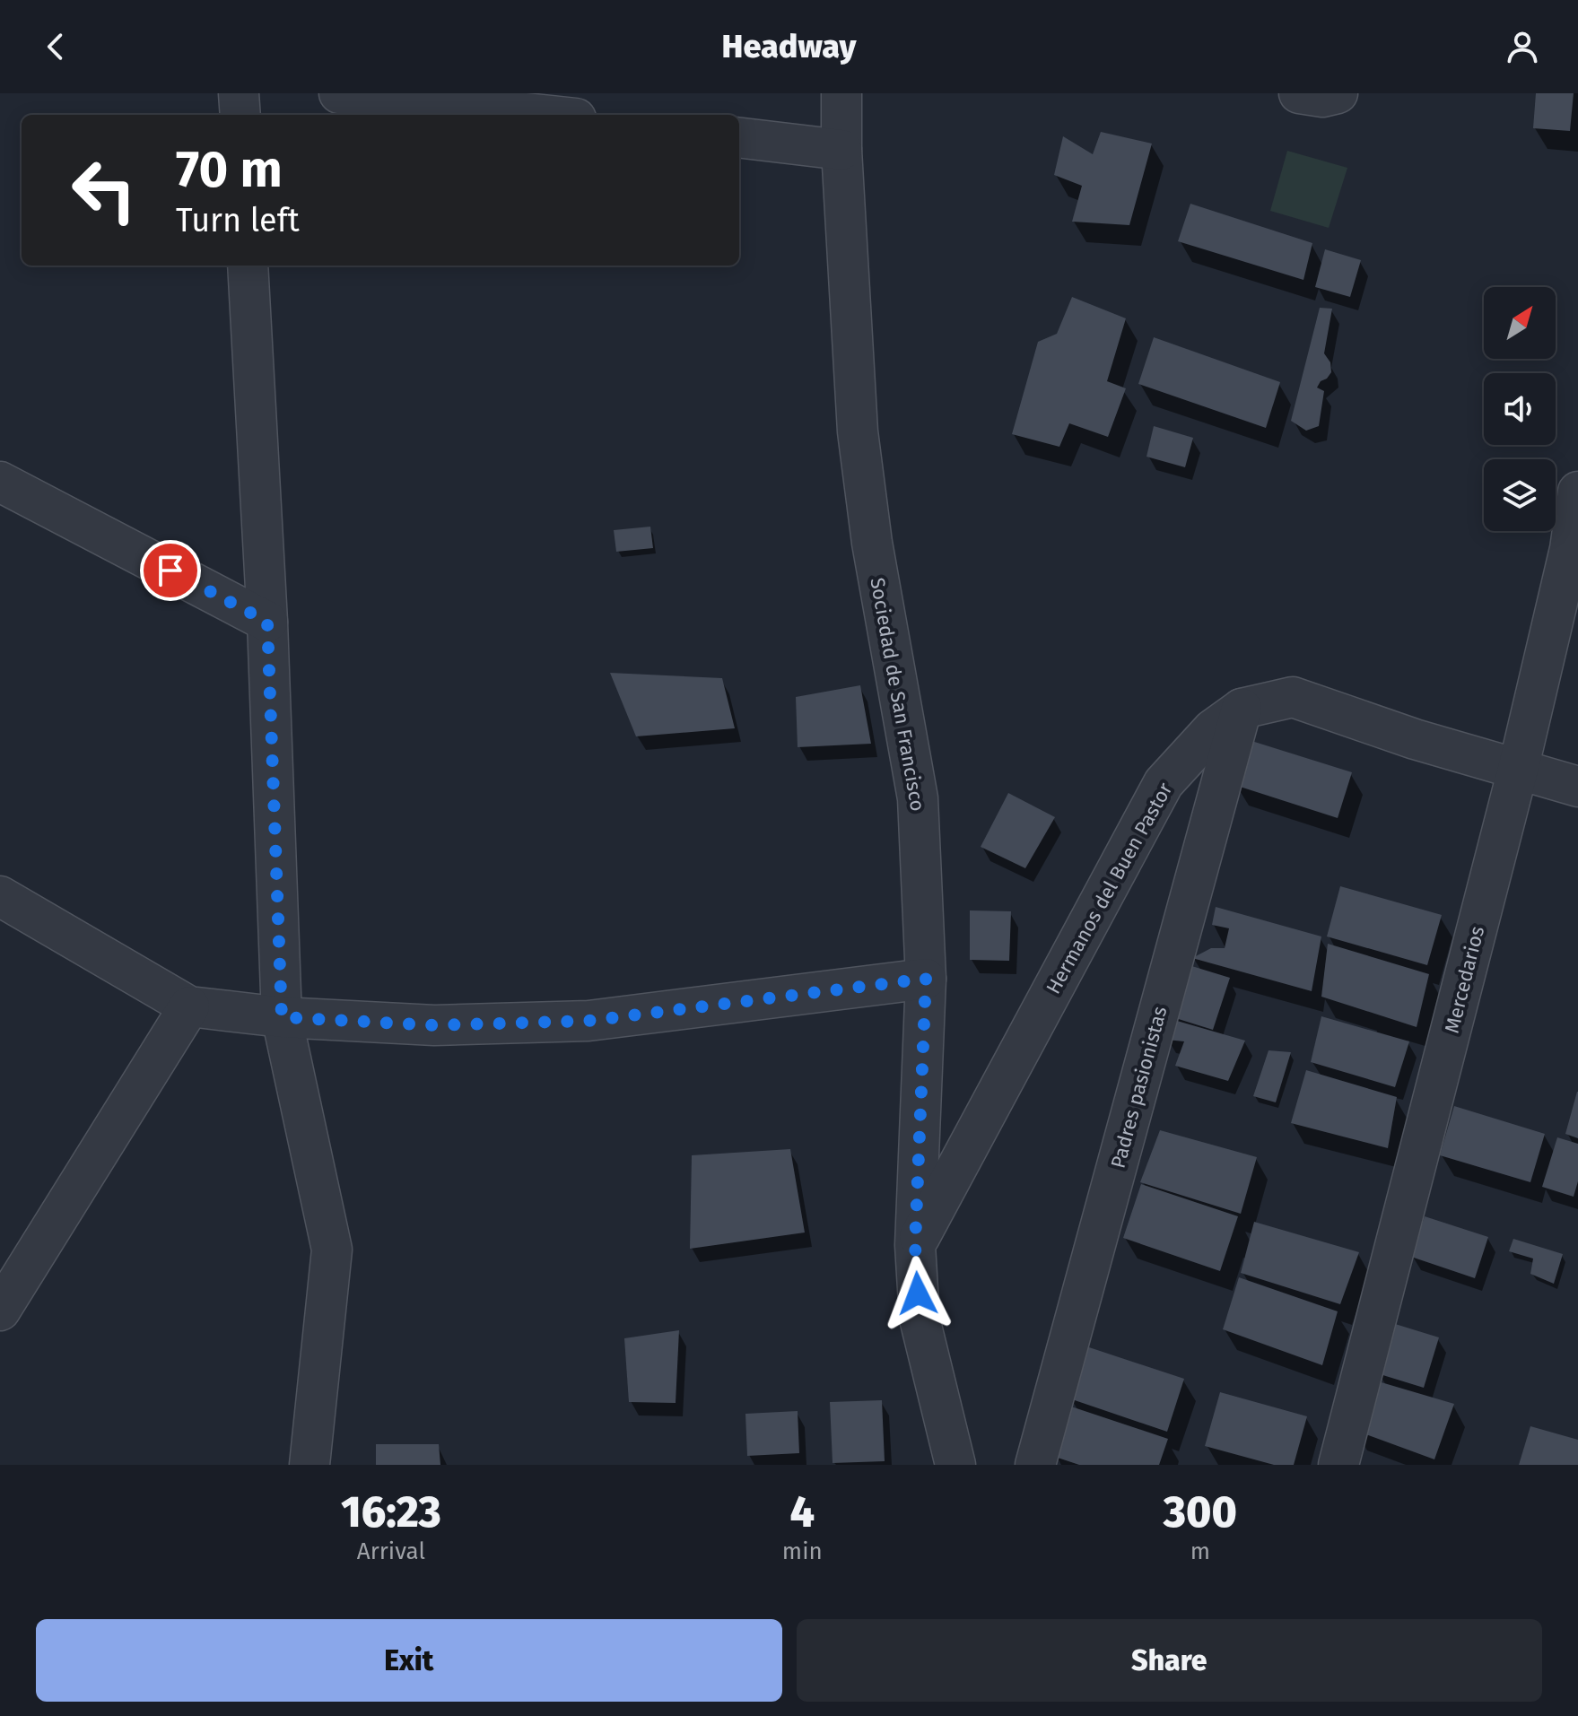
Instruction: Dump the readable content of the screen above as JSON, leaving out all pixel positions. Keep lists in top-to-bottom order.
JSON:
{
  "streets": {
    "street": [
      "Sociedad de San Francisco",
      "Hermanos del Buen Pastor",
      "Mercedarios",
      "Padres pasionistas"
    ]
  },
  "crossings": [
    ["Sociedad de San Francisco", "Hermanos del Buen Pastor"],
    ["Hermanos del Buen Pastor", "Mercedarios"],
    ["Hermanos del Buen Pastor", "Padres pasionistas"]
  ],
  "north": "top right",
  "page": {
    "header": "Headway",
    "turn": ["70 m", "Turn left"],
    "eta": [
      "16:23",
      "Arrival",
      "4",
      "min",
      "300",
      "m"
    ],
    "buttons": ["Exit", "Share"]
  }
}
